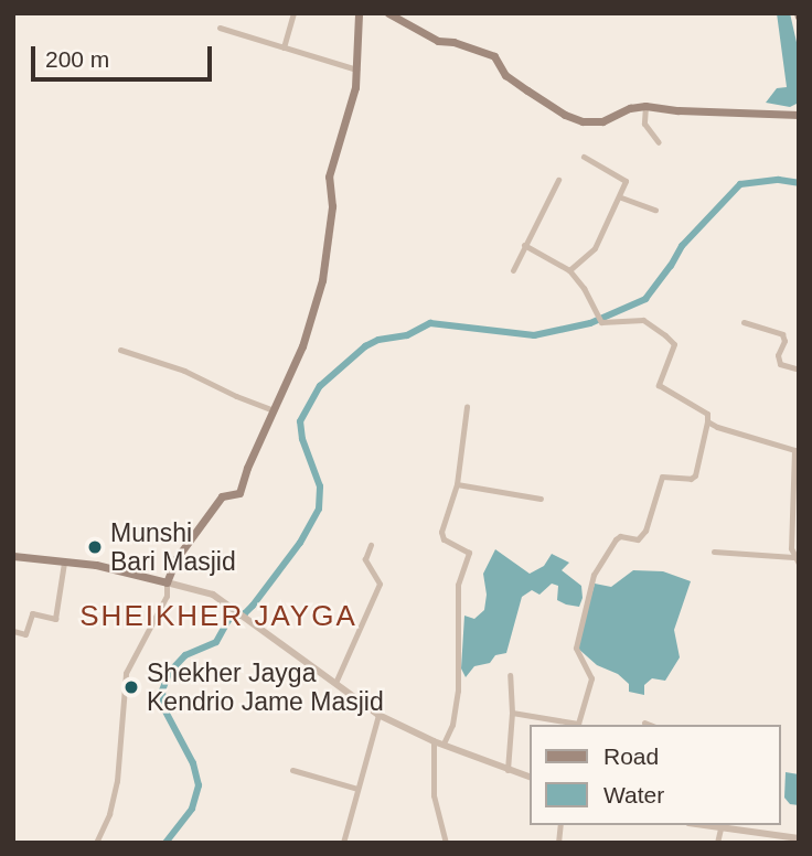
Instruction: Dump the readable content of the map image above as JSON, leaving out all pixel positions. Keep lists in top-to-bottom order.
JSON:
{
  "districts": ["SHEIKHER JAYGA"],
  "places": ["Munshi Bari Masjid", "Shekher Jayga Kendrio Jame Masjid"],
  "legend": ["Road", "Water"],
  "scale_bar": "200 m"
}
